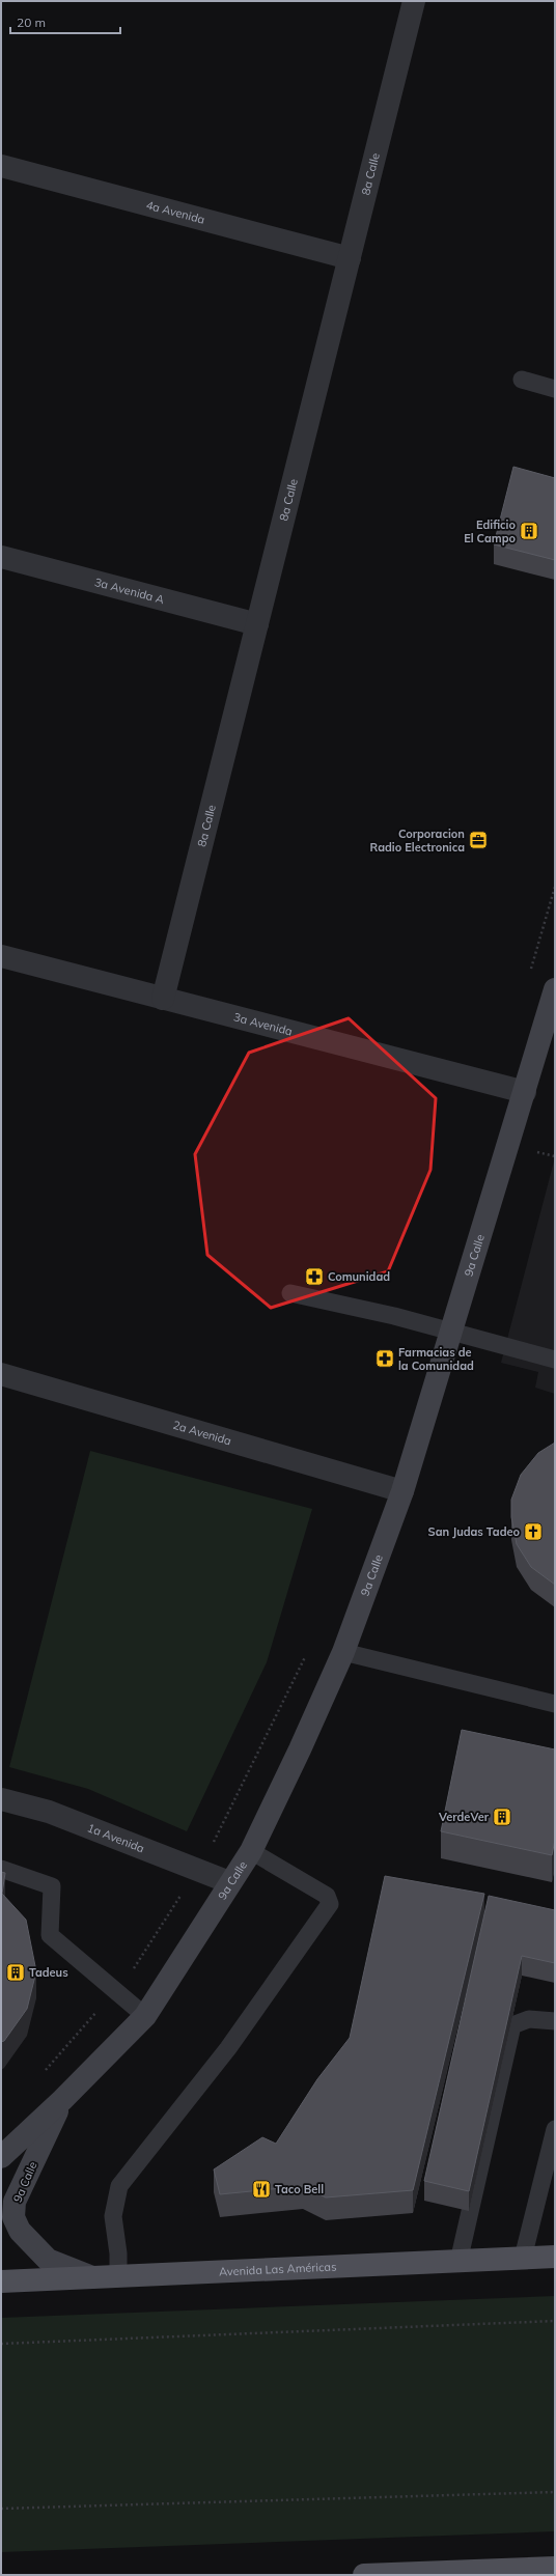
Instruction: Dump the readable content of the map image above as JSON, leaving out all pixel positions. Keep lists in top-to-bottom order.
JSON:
{
  "streets": {
    "main road": ["Avenida Las Américas"],
    "street": [
      "8a Calle",
      "4a Avenida",
      "3a Avenida A",
      "3a Avenida",
      "9a Calle",
      "2a Avenida",
      "1a Avenida"
    ]
  },
  "crossings": [
    ["8a Calle", "4a Avenida"],
    ["8a Calle", "3a Avenida A"],
    ["8a Calle", "3a Avenida"],
    ["3a Avenida", "9a Calle"],
    ["9a Calle", "2a Avenida"],
    ["9a Calle", "1a Avenida"],
    ["9a Calle", "Avenida Las Américas"]
  ],
  "places": {
    "building": ["Edificio El Campo", "VerdeVer", "Tadeus"],
    "office": ["Corporacion Radio Electronica"],
    "pharmacy": ["Comunidad", "Farmacias de la Comunidad"],
    "church": ["San Judas Tadeo"],
    "restaurant": ["Taco Bell"]
  },
  "scale_bar": "20 m"
}
